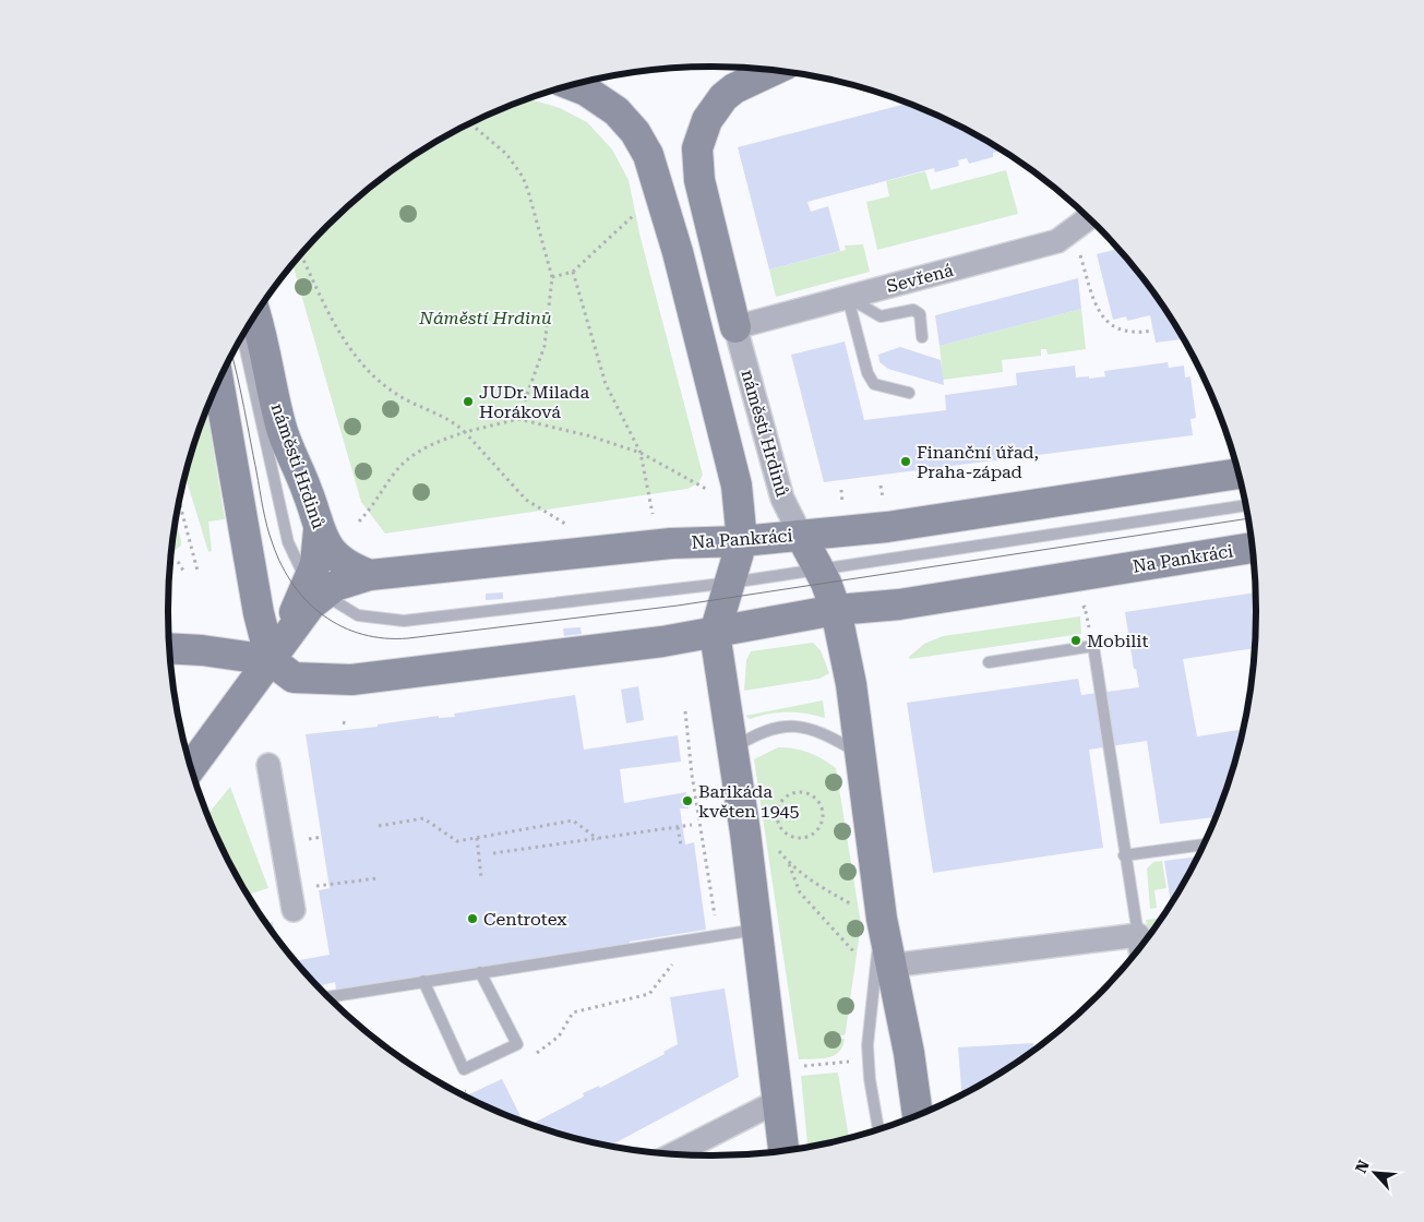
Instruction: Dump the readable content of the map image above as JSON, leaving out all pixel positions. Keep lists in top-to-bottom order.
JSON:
{
  "streets": {
    "street": ["Sevřená", "náměstí Hrdinů", "Na Pankráci"]
  },
  "crossings": [
    ["Sevřená", "náměstí Hrdinů"],
    ["náměstí Hrdinů", "Na Pankráci"]
  ],
  "parks": ["Náměstí Hrdinů"],
  "places": [
    "JUDr. Milada Horáková",
    "Finanční úřad, Praha-západ",
    "Mobilit",
    "Barikáda květen 1945",
    "Centrotex"
  ],
  "north": "top left"
}
